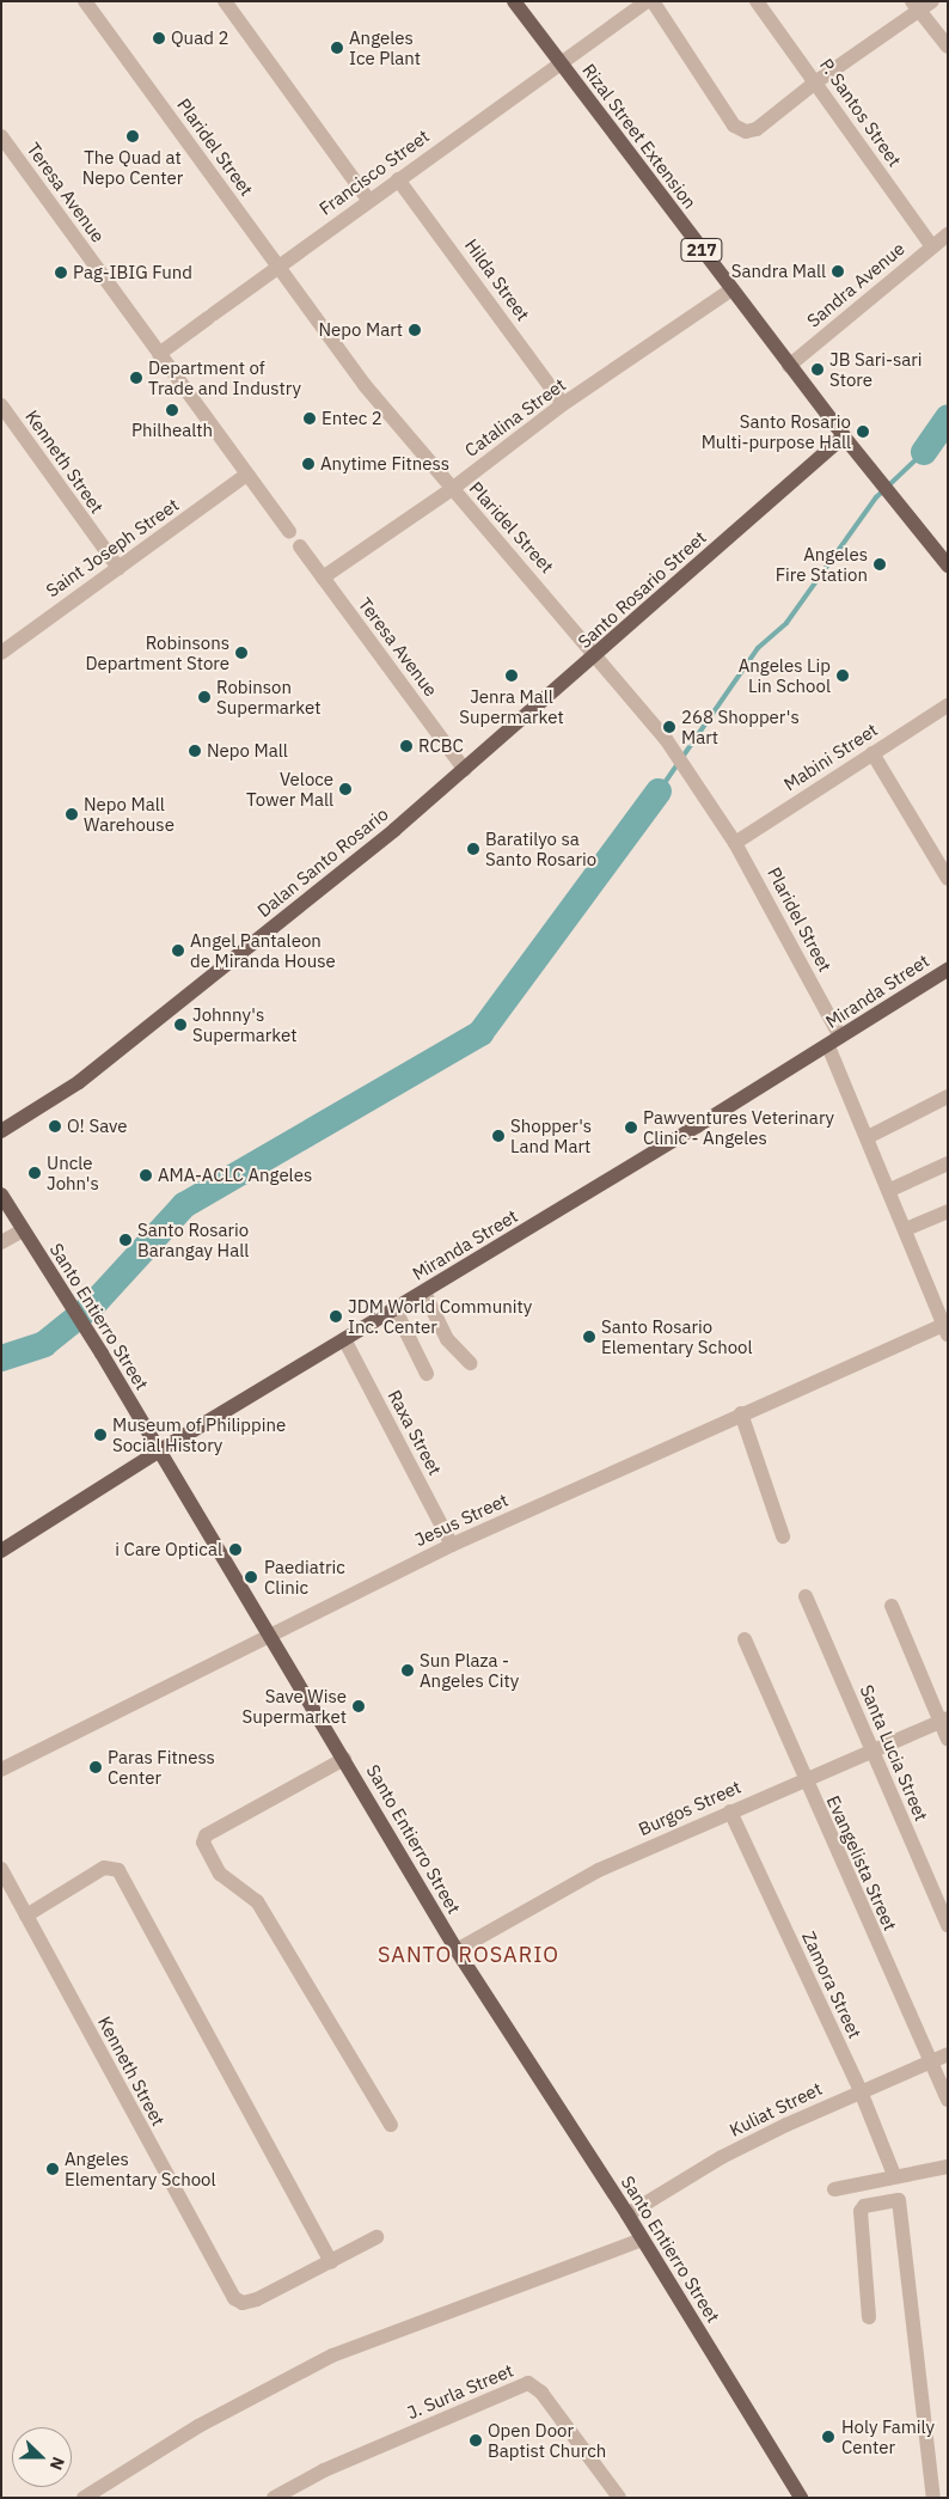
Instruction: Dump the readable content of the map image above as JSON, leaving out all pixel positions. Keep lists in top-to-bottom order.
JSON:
{
  "streets": {
    "main road": [
      "Rizal Street Extension",
      "217",
      "Santo Rosario Street",
      "Dalan Santo Rosario",
      "Miranda Street",
      "Santo Entierro Street"
    ],
    "street": [
      "P. Santos Street",
      "Plaridel Street",
      "Francisco Street",
      "Teresa Avenue",
      "Hilda Street",
      "Sandra Avenue",
      "Catalina Street",
      "Kenneth Street",
      "Saint Joseph Street",
      "Mabini Street",
      "Raxa Street",
      "Jesus Street",
      "Santa Lucia Street",
      "Burgos Street",
      "Evangelista Street",
      "Zamora Street",
      "Kuliat Street",
      "J. Surla Street"
    ]
  },
  "crossings": [
    ["P. Santos Street", "Sandra Avenue"],
    ["Rizal Street Extension", "Francisco Street"],
    ["Rizal Street Extension", "217"],
    ["Rizal Street Extension", "Sandra Avenue"],
    ["Rizal Street Extension", "Catalina Street"],
    ["Rizal Street Extension", "Santo Rosario Street"],
    ["Plaridel Street", "Francisco Street"],
    ["Plaridel Street", "Catalina Street"],
    ["Plaridel Street", "Santo Rosario Street"],
    ["Plaridel Street", "Mabini Street"],
    ["Plaridel Street", "Miranda Street"],
    ["Plaridel Street", "Jesus Street"],
    ["Francisco Street", "Teresa Avenue"],
    ["Francisco Street", "Hilda Street"],
    ["Teresa Avenue", "Catalina Street"],
    ["Teresa Avenue", "Saint Joseph Street"],
    ["Teresa Avenue", "Santo Rosario Street"],
    ["Teresa Avenue", "Dalan Santo Rosario"],
    ["217", "Santo Rosario Street"],
    ["Hilda Street", "Catalina Street"],
    ["Kenneth Street", "Saint Joseph Street"],
    ["Santo Rosario Street", "Dalan Santo Rosario"],
    ["Miranda Street", "Santo Entierro Street"],
    ["Miranda Street", "Raxa Street"],
    ["Santo Entierro Street", "Jesus Street"],
    ["Santo Entierro Street", "Burgos Street"],
    ["Santo Entierro Street", "Kuliat Street"],
    ["Raxa Street", "Jesus Street"],
    ["Santa Lucia Street", "Burgos Street"],
    ["Burgos Street", "Evangelista Street"],
    ["Burgos Street", "Zamora Street"],
    ["Evangelista Street", "Kuliat Street"],
    ["Zamora Street", "Kuliat Street"]
  ],
  "districts": ["SANTO ROSARIO"],
  "places": [
    "Quad 2",
    "Angeles Ice Plant",
    "The Quad at Nepo Center",
    "Sandra Mall",
    "Pag-IBIG Fund",
    "Nepo Mart",
    "JB Sari-sari Store",
    "Department of Trade and Industry",
    "Philhealth",
    "Entec 2",
    "Santo Rosario Multi-purpose Hall",
    "Anytime Fitness",
    "Angeles Fire Station",
    "Robinsons Department Store",
    "Jenra Mall Supermarket",
    "Angeles Lip Lin School",
    "Robinson Supermarket",
    "268 Shopper's Mart",
    "RCBC",
    "Nepo Mall",
    "Veloce Tower Mall",
    "Nepo Mall Warehouse",
    "Baratilyo sa Santo Rosario",
    "Angel Pantaleon de Miranda House",
    "Johnny's Supermarket",
    "O! Save",
    "Pawventures Veterinary Clinic - Angeles",
    "Shopper's Land Mart",
    "Uncle John's",
    "AMA-ACLC Angeles",
    "Santo Rosario Barangay Hall",
    "JDM World Community Inc. Center",
    "Santo Rosario Elementary School",
    "Museum of Philippine Social History",
    "i Care Optical",
    "Paediatric Clinic",
    "Sun Plaza - Angeles City",
    "Save Wise Supermarket",
    "Paras Fitness Center",
    "Angeles Elementary School",
    "Holy Family Center",
    "Open Door Baptist Church"
  ],
  "north": "right"
}
